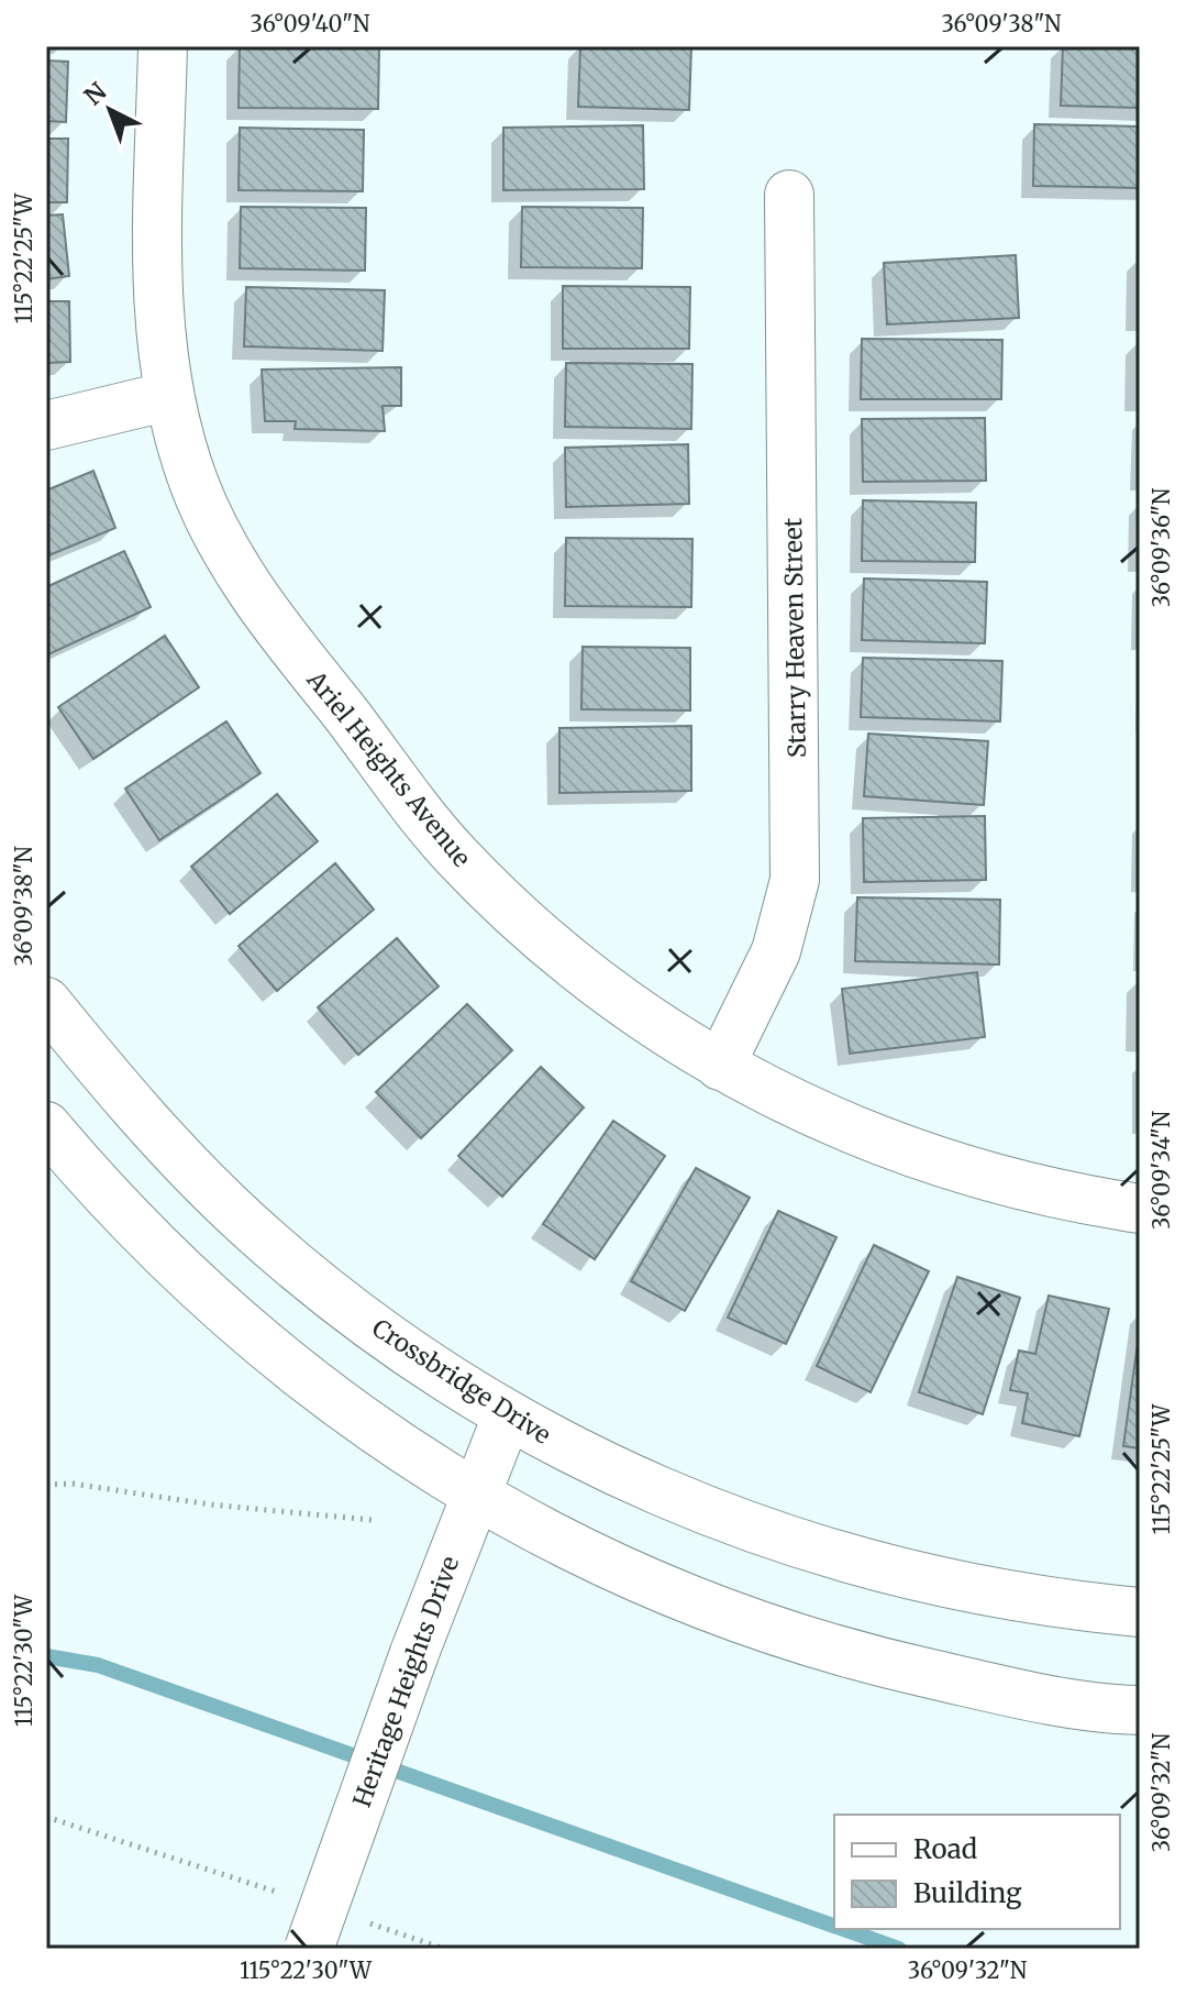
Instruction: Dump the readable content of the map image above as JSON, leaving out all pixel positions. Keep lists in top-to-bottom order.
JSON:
{
  "streets": {
    "street": [
      "Starry Heaven Street",
      "Ariel Heights Avenue",
      "Crossbridge Drive",
      "Heritage Heights Drive"
    ]
  },
  "crossings": [
    ["Starry Heaven Street", "Ariel Heights Avenue"],
    ["Crossbridge Drive", "Heritage Heights Drive"]
  ],
  "legend": ["Road", "Building"],
  "north": "top left",
  "coordinates": [
    "36°09'40\"N",
    "36°09'38\"N",
    "115°22'25\"W",
    "36°09'36\"N",
    "36°09'34\"N",
    "115°22'30\"W",
    "36°09'32\"N"
  ]
}
